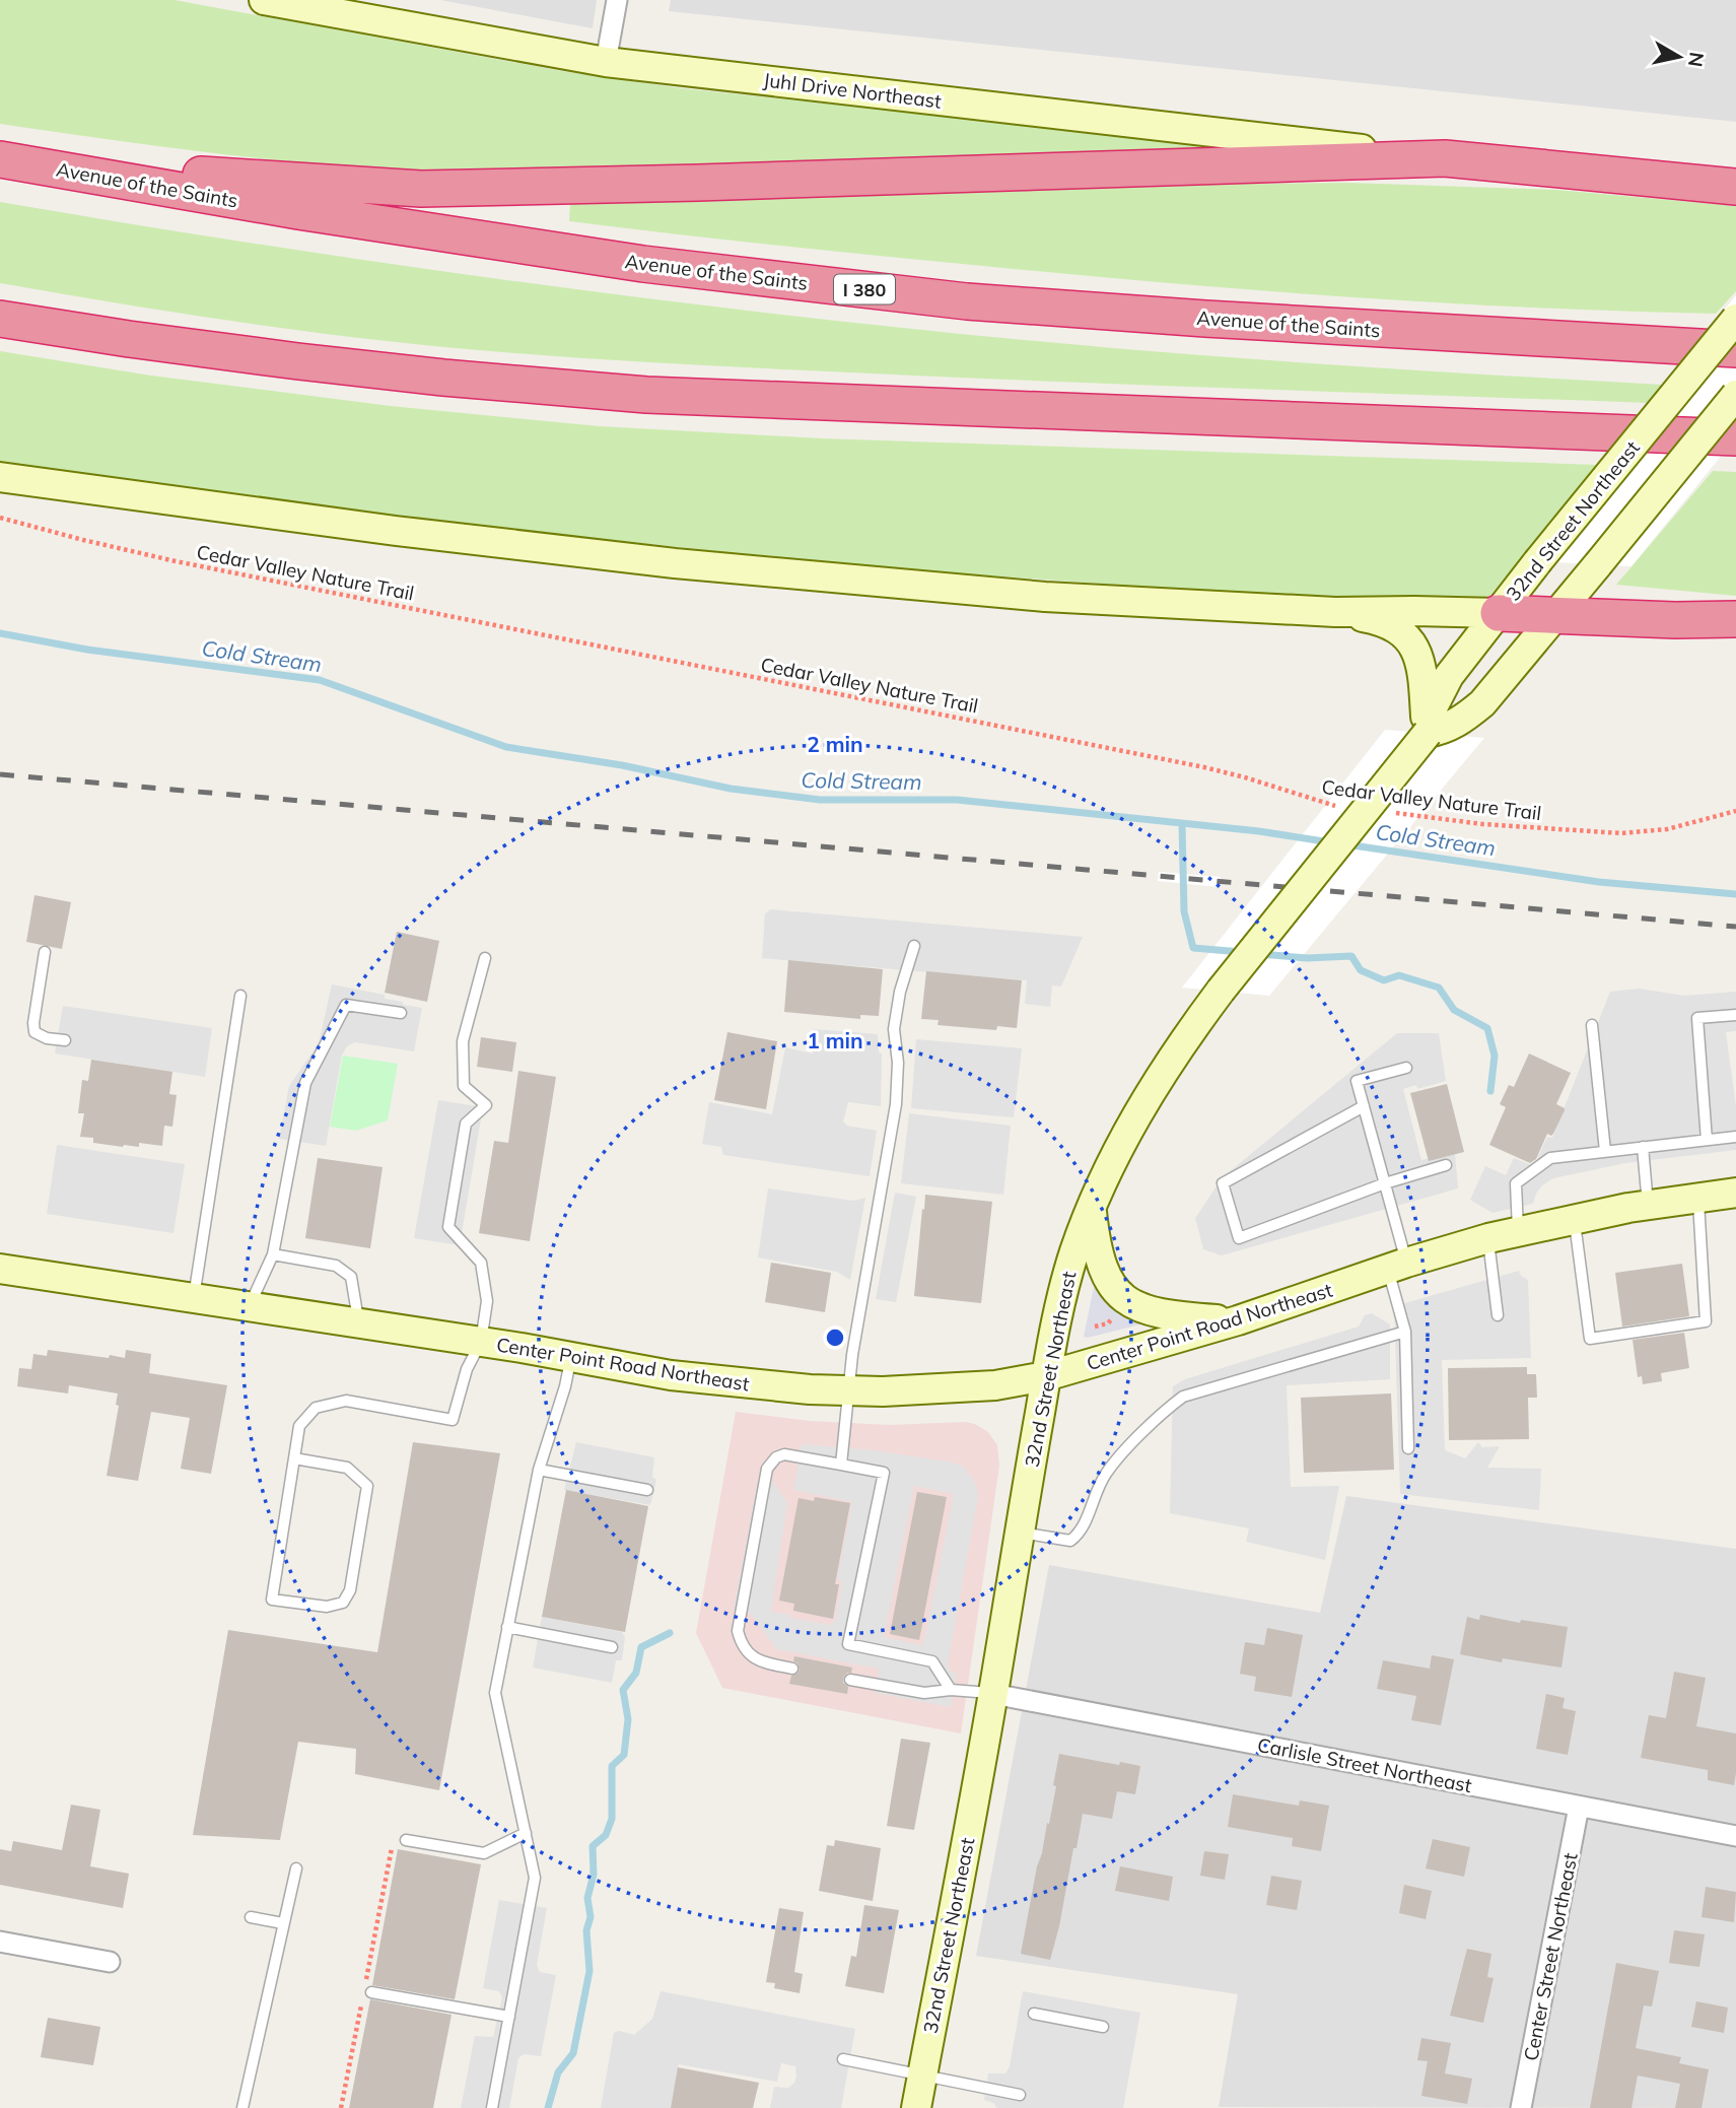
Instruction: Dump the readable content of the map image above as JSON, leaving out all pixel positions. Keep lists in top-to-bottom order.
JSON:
{
  "streets": {
    "highway": ["Avenue of the Saints", "I 380"],
    "main road": ["Juhl Drive Northeast", "32nd Street Northeast", "Center Point Road Northeast"],
    "street": ["Carlisle Street Northeast", "Center Street Northeast"],
    "path": ["Cedar Valley Nature Trail"]
  },
  "crossings": [
    ["32nd Street Northeast", "Center Point Road Northeast"],
    ["32nd Street Northeast", "Carlisle Street Northeast"],
    ["Carlisle Street Northeast", "Center Street Northeast"]
  ],
  "water": ["Cold Stream"],
  "north": "right",
  "rings": ["2 min", "1 min"]
}
